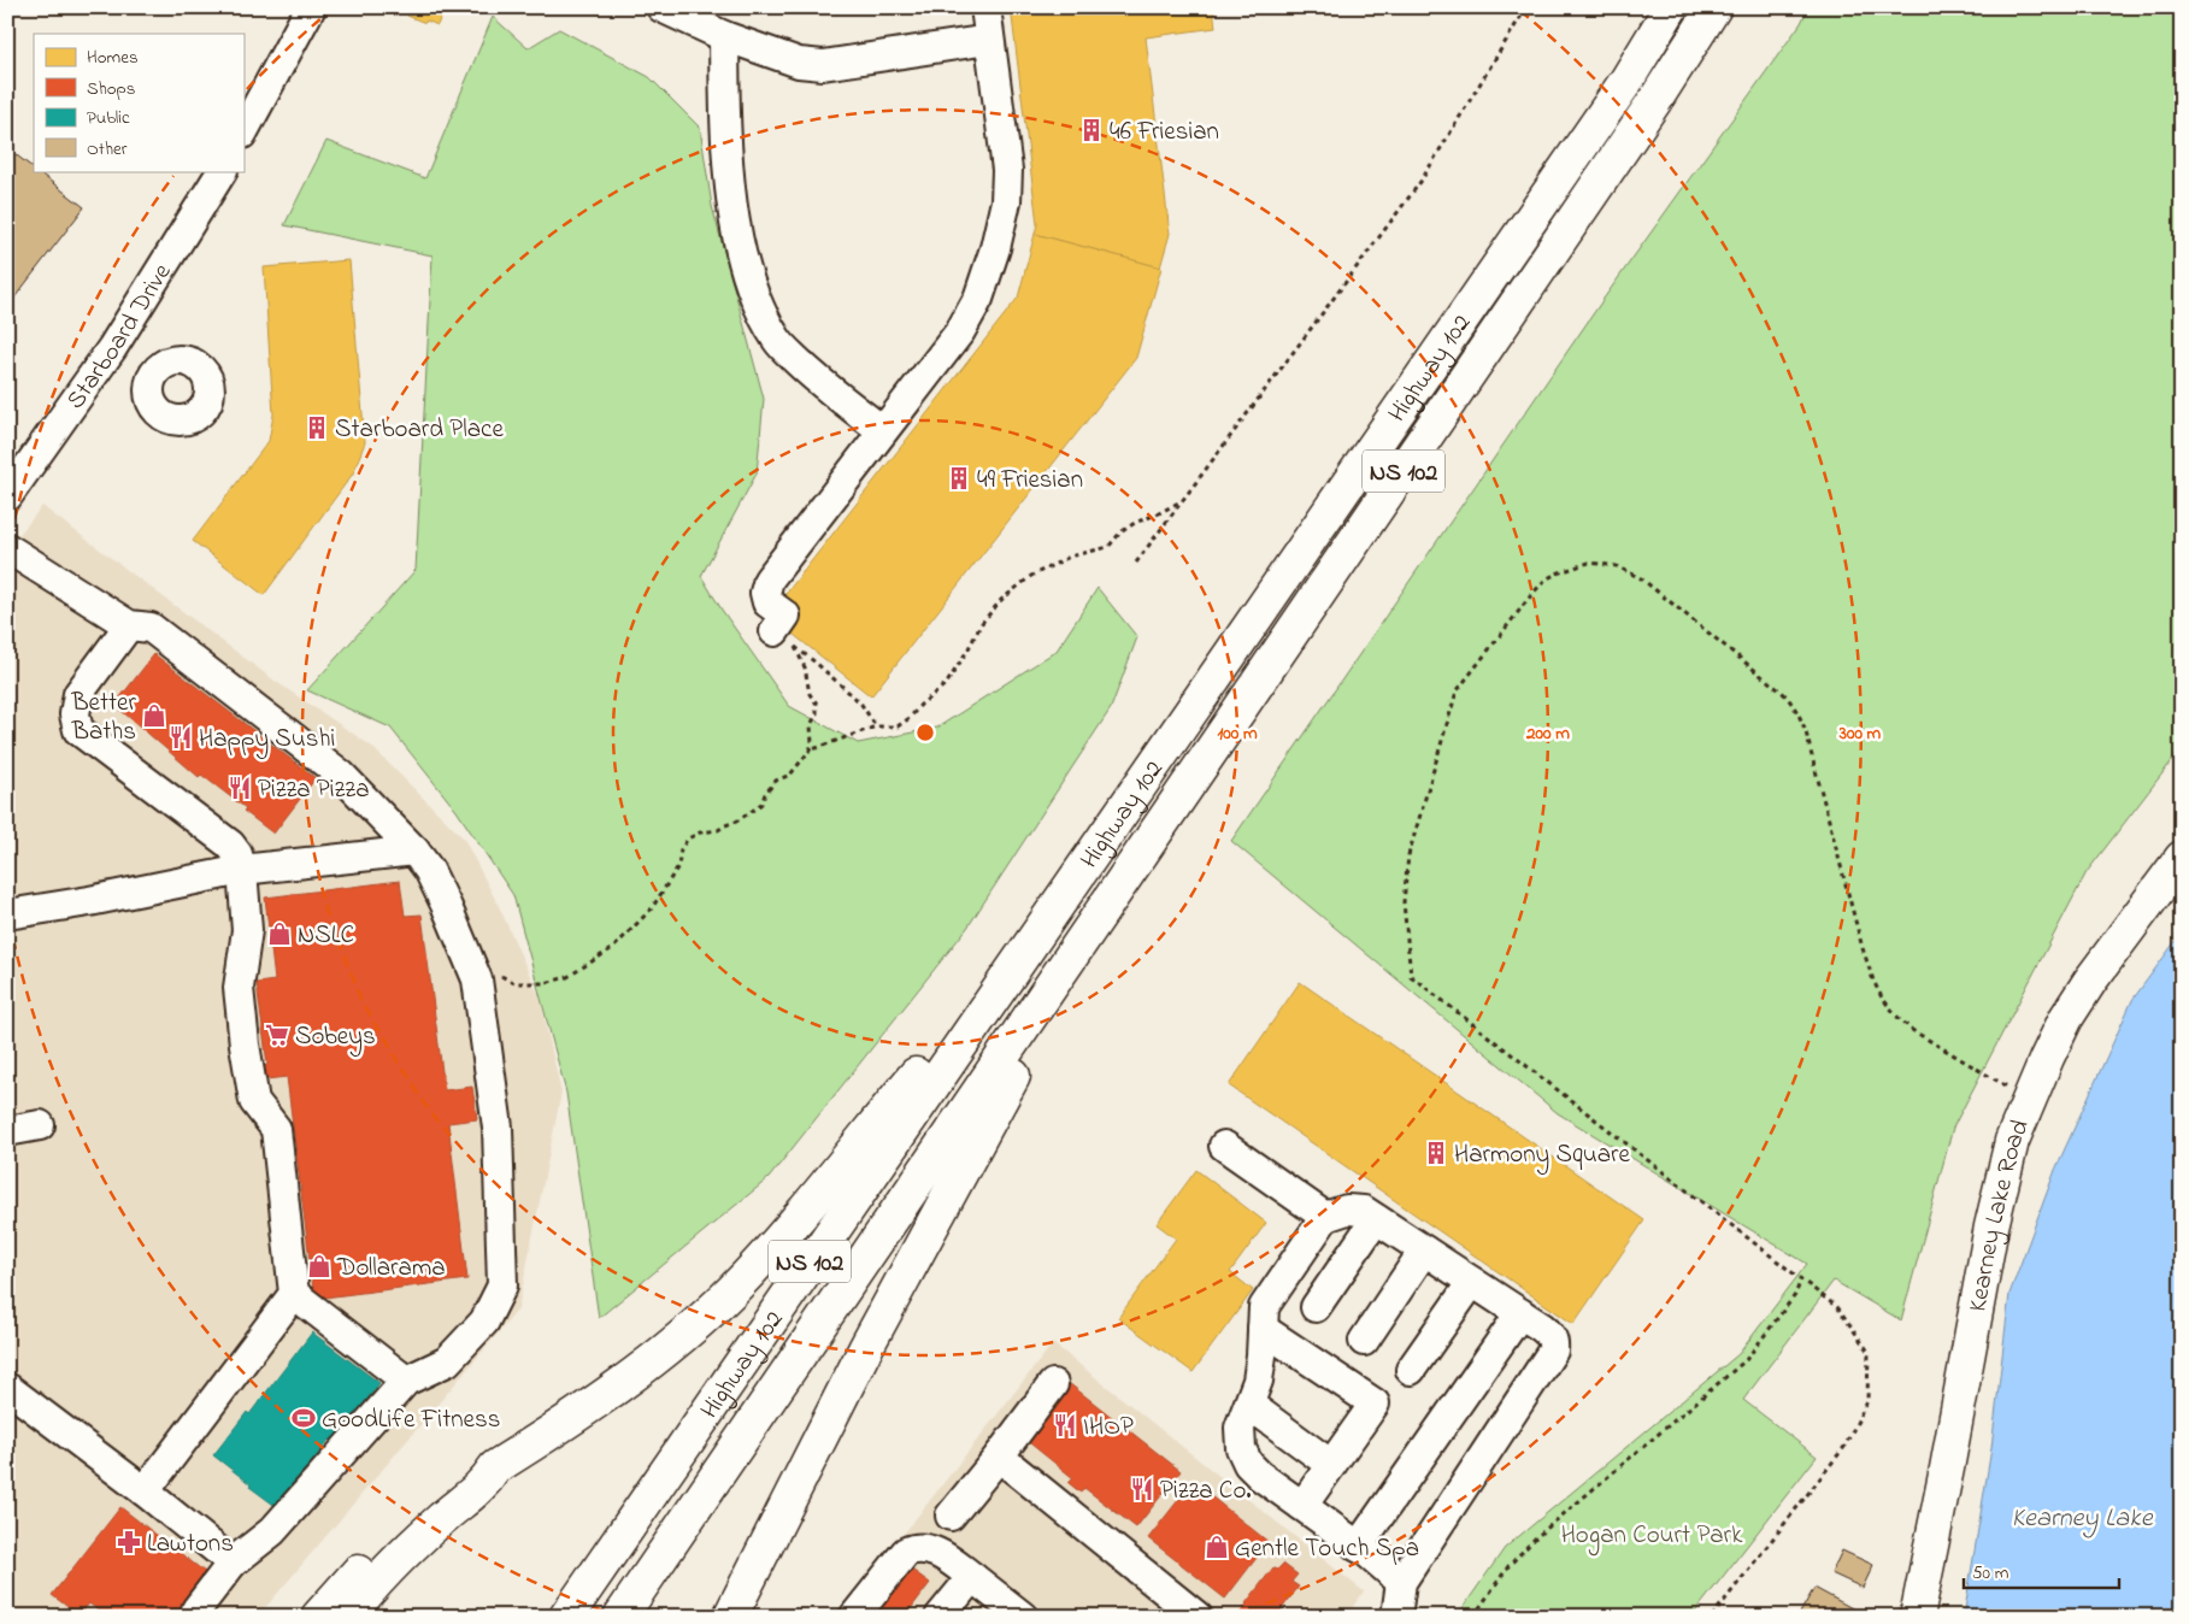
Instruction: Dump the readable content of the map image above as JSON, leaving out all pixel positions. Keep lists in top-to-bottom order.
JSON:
{
  "streets": {
    "main road": ["Highway 102", "NS 102", "Kearney Lake Road"],
    "street": ["Starboard Drive"]
  },
  "water": ["Kearney Lake"],
  "parks": ["Hogan Court Park"],
  "places": {
    "building": [
      "46 Friesian",
      "Starboard Place",
      "49 Friesian",
      "Harmony Square"
    ],
    "shop": [
      "Better Baths",
      "NSLC",
      "Dollarama",
      "Gentle Touch Spa"
    ],
    "restaurant": [
      "Happy Sushi",
      "Pizza Pizza",
      "IHOP",
      "Pizza Co."
    ],
    "supermarket": ["Sobeys"],
    "sports": ["GoodLife Fitness"],
    "pharmacy": ["Lawtons"]
  },
  "legend": [
    "Homes",
    "Shops",
    "Public",
    "Other"
  ],
  "scale_bar": "50 m",
  "rings": ["100 m", "200 m", "300 m"]
}
